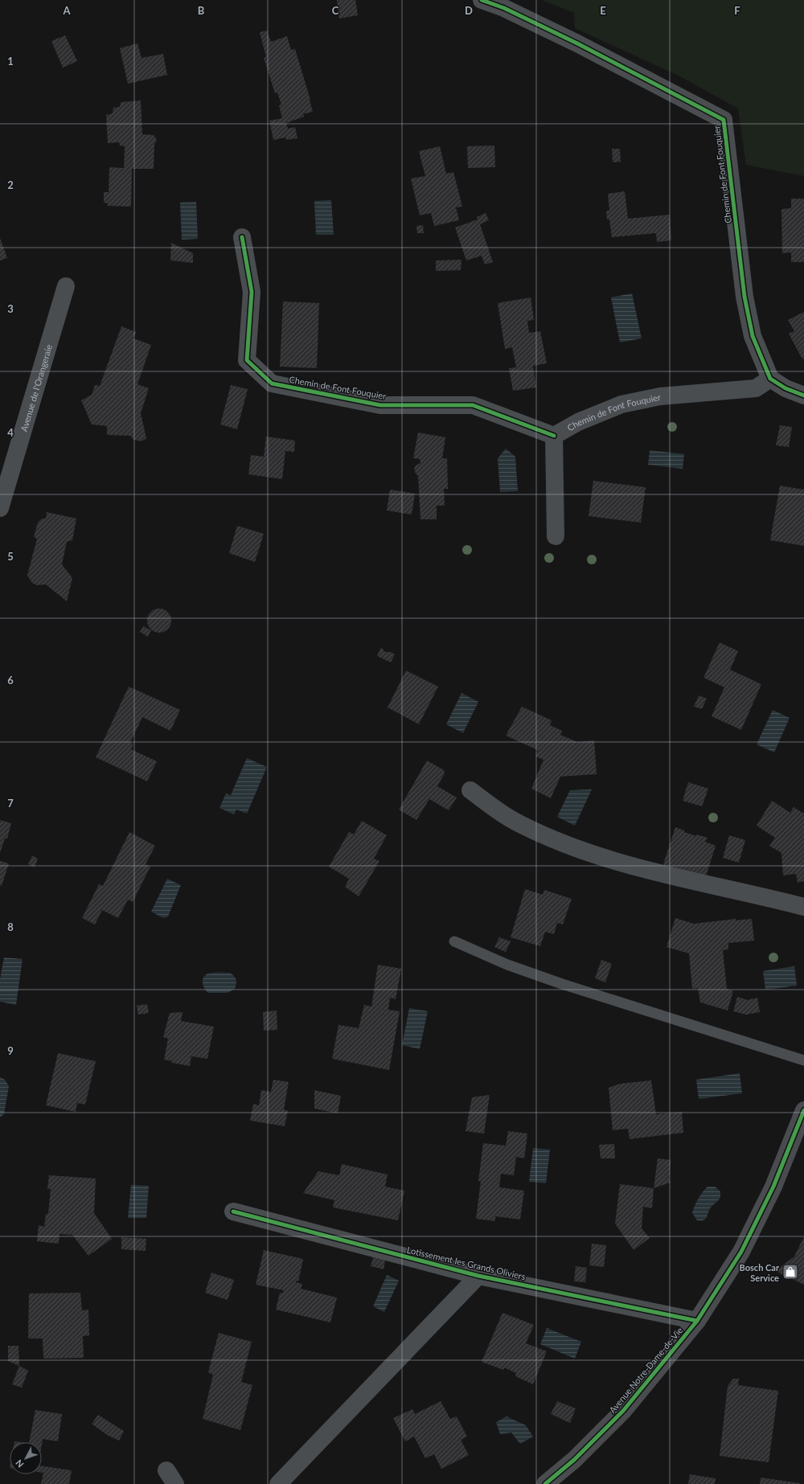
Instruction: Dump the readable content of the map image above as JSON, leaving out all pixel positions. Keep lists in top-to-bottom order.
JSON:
{
  "streets": {
    "main road": ["Avenue Notre-Dame-de-Vie"],
    "street": ["Chemin de Font Fouquier", "Avenue de l'Orangeraie", "Lotissement les Grands Oliviers"]
  },
  "crossings": [
    ["Lotissement les Grands Oliviers", "Avenue Notre-Dame-de-Vie"]
  ],
  "places": {
    "shop": ["Bosch Car Service"]
  },
  "north": "bottom left",
  "grid": {
    "columns": [
      "A",
      "B",
      "C",
      "D",
      "E",
      "F"
    ],
    "rows": [
      "1",
      "2",
      "3",
      "4",
      "5",
      "6",
      "7",
      "8",
      "9"
    ]
  }
}
